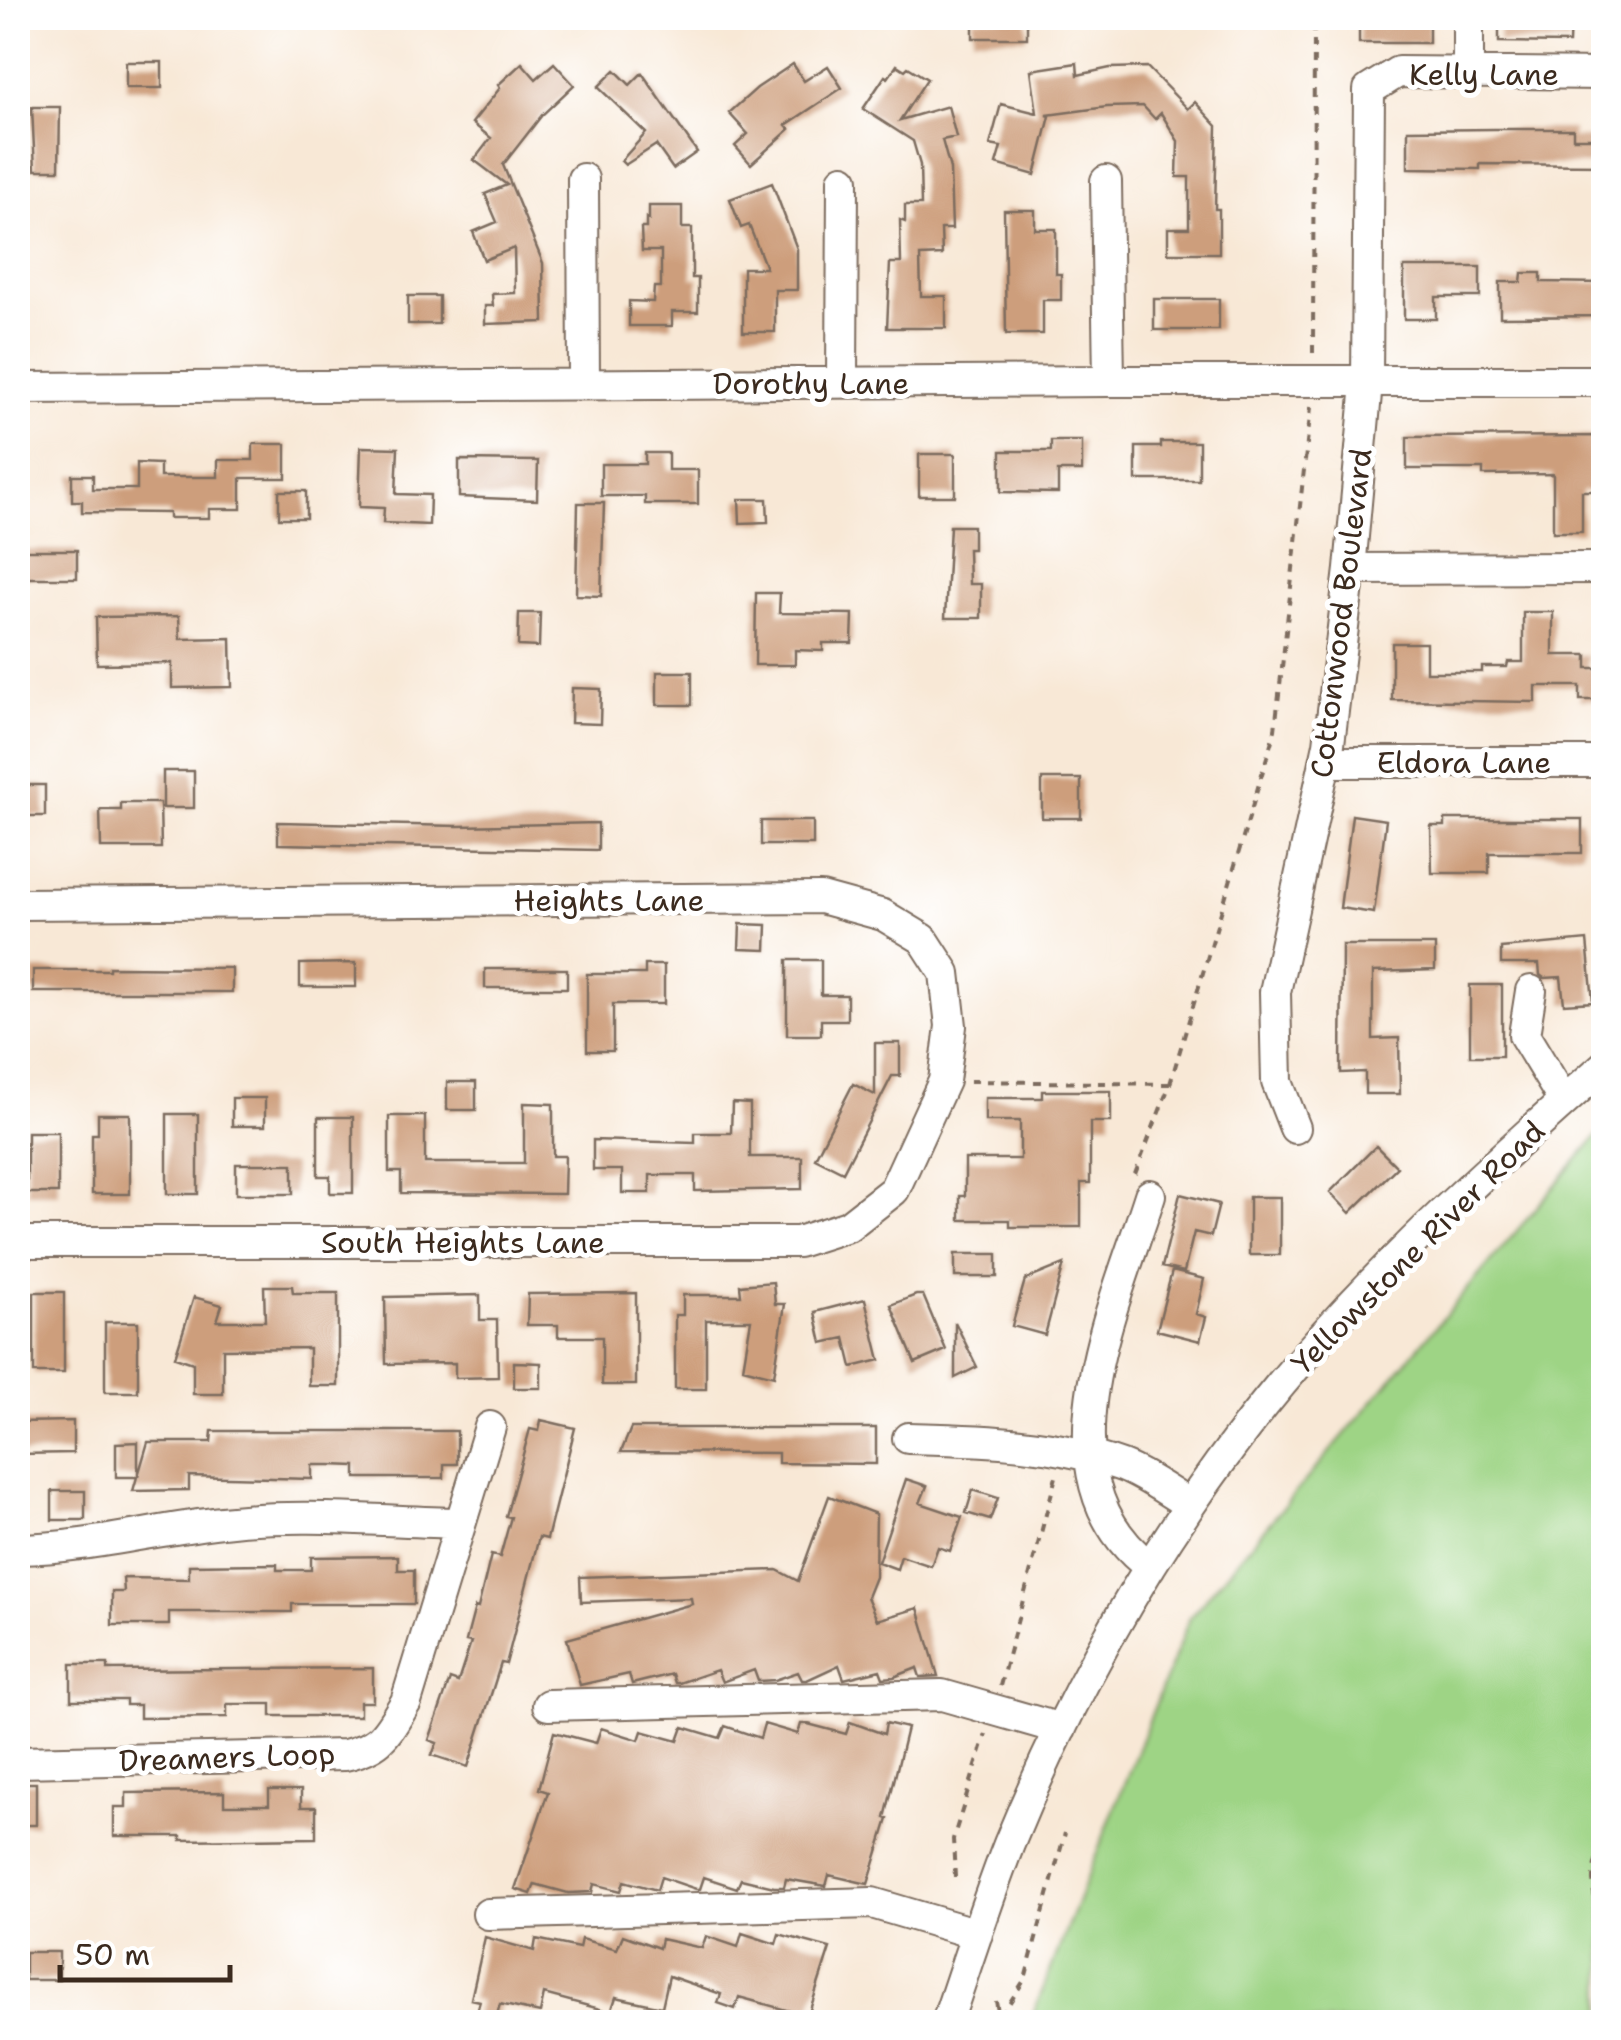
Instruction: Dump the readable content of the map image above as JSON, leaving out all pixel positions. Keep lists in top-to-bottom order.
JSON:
{
  "streets": {
    "street": [
      "Kelly Lane",
      "Dorothy Lane",
      "Cottonwood Boulevard",
      "Eldora Lane",
      "Heights Lane",
      "South Heights Lane",
      "Yellowstone River Road",
      "Dreamers Loop"
    ]
  },
  "crossings": [
    ["Kelly Lane", "Cottonwood Boulevard"],
    ["Dorothy Lane", "Cottonwood Boulevard"],
    ["Cottonwood Boulevard", "Eldora Lane"],
    ["Heights Lane", "South Heights Lane"]
  ],
  "scale_bar": "50 m"
}
